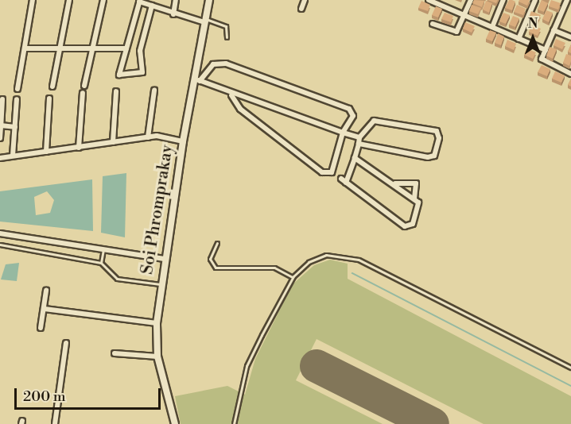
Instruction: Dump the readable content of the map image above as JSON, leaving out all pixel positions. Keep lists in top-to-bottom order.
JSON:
{
  "streets": {
    "street": ["Soi Phromprakay"]
  },
  "scale_bar": "200 m",
  "north": "top"
}
